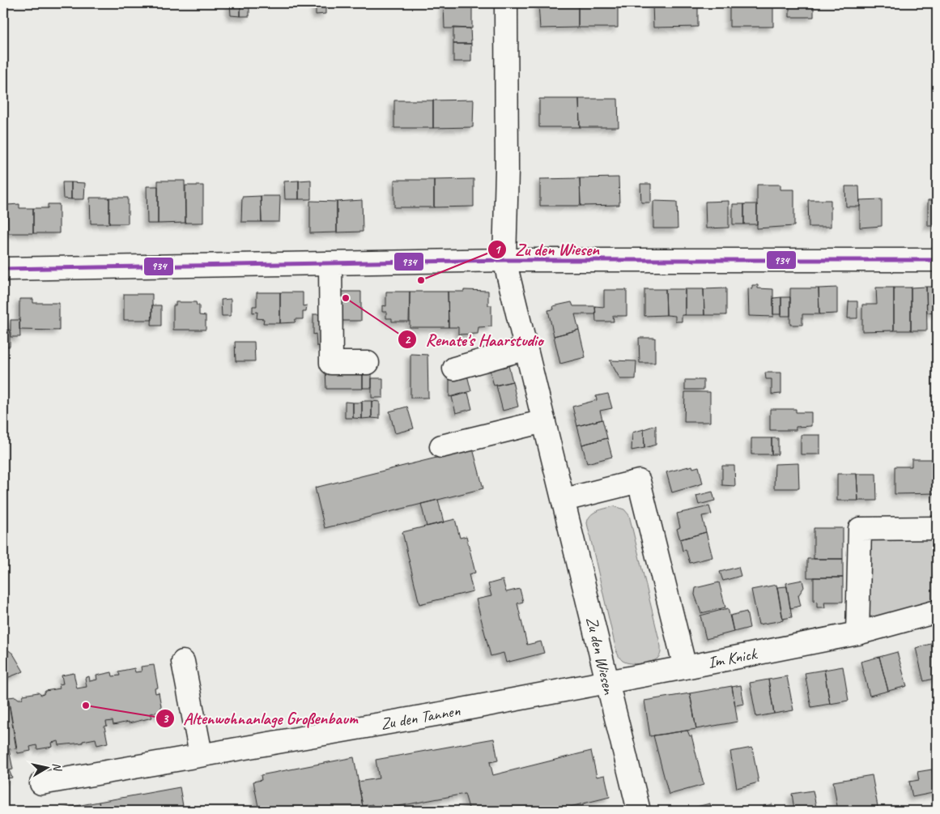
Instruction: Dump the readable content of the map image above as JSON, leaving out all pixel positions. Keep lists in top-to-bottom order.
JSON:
{
  "streets": {
    "street": ["Zu den Wiesen", "Im Knick", "Zu den Tannen"]
  },
  "crossings": [
    ["Zu den Wiesen", "Im Knick"],
    ["Zu den Wiesen", "Zu den Tannen"],
    ["Im Knick", "Zu den Tannen"]
  ],
  "places": ["Zu den Wiesen", "Renate's Haarstudio", "Altenwohnanlage Großenbaum"],
  "lines": ["transit line 934"],
  "north": "right"
}
